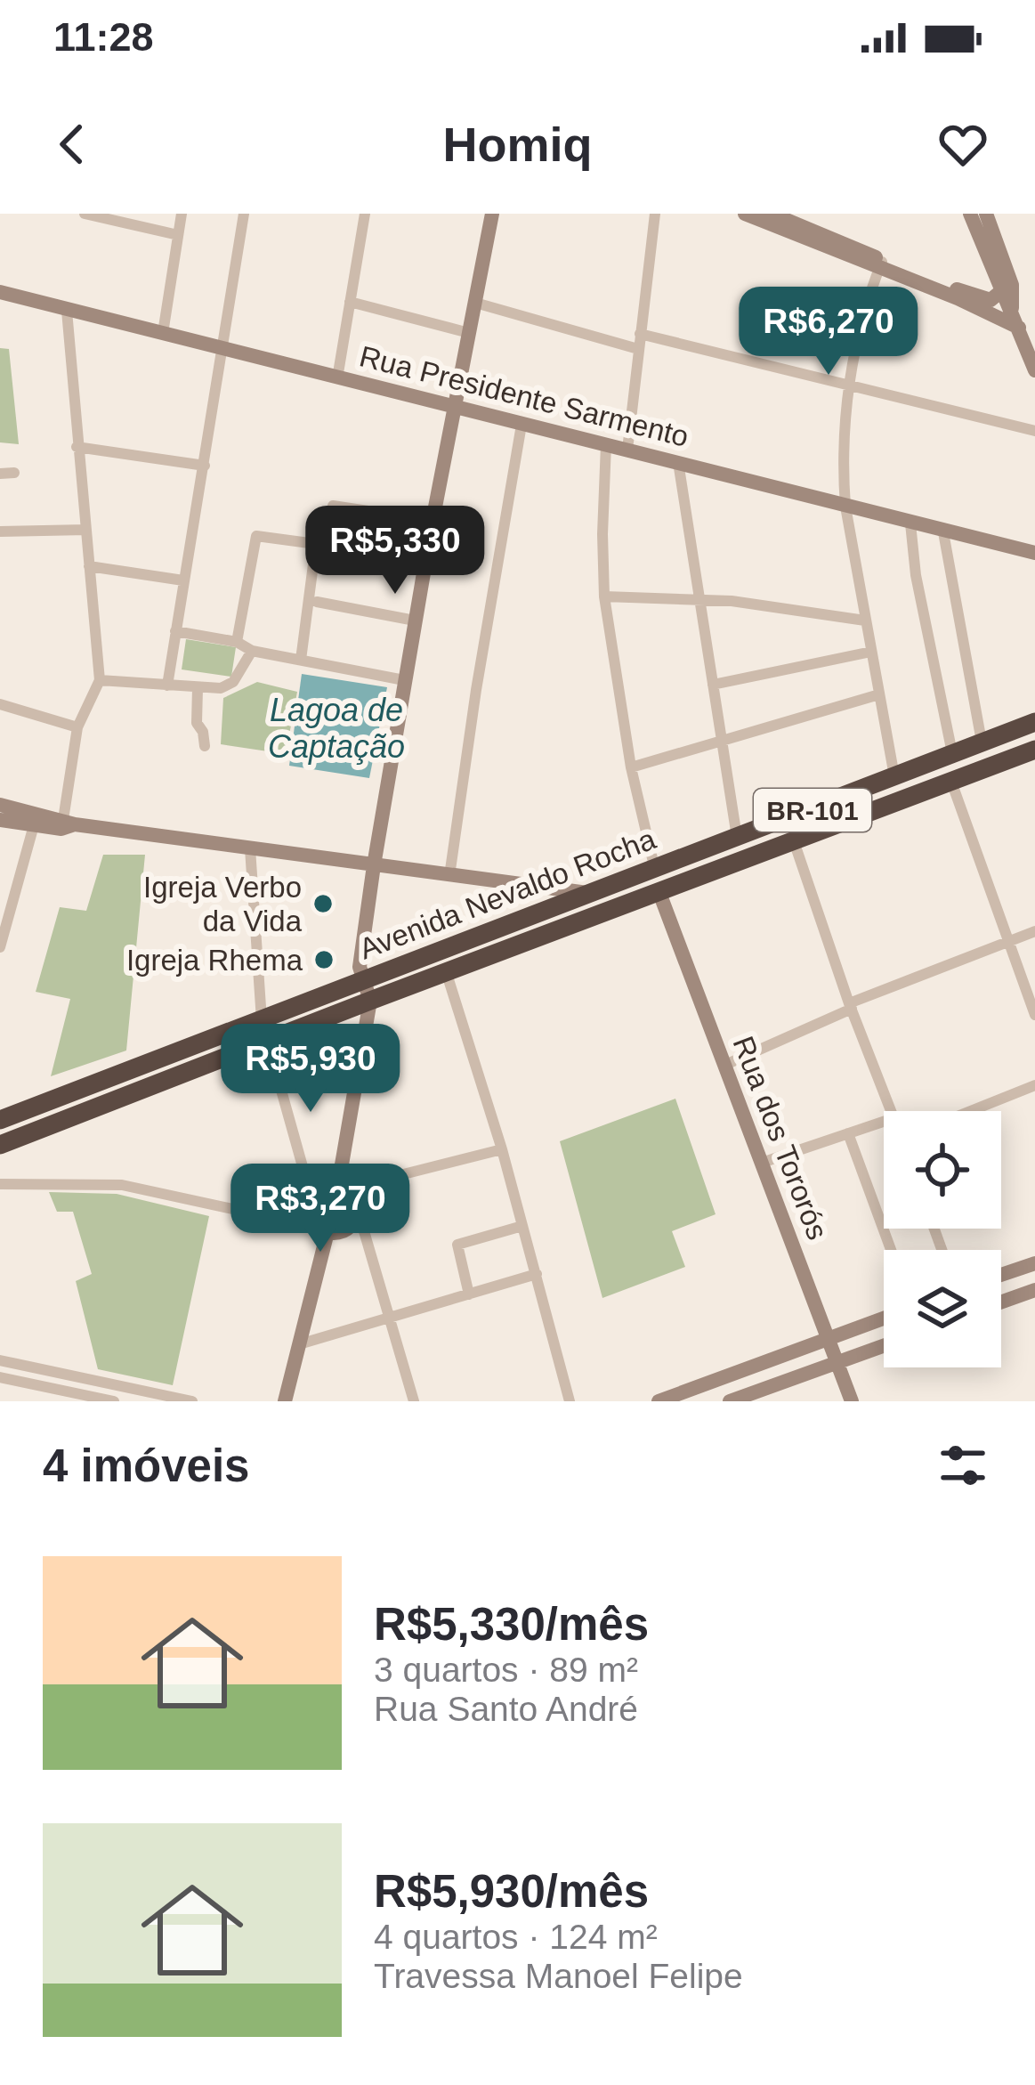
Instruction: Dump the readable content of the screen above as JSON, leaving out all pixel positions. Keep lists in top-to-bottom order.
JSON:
{
  "streets": {
    "highway": ["BR-101", "Avenida Nevaldo Rocha"],
    "street": ["Rua Presidente Sarmento", "Rua dos Tororós"]
  },
  "crossings": [
    ["Avenida Nevaldo Rocha", "Rua dos Tororós"]
  ],
  "water": ["Lagoa de Captação"],
  "places": ["Igreja Verbo da Vida", "Igreja Rhema"],
  "page": {
    "status": "11:28",
    "header": "Homiq",
    "price": [
      "R$6,270",
      "R$5,330",
      "R$5,930",
      "R$3,270"
    ],
    "heading": "4 imóveis",
    "list": [
      {
        "name": "R$5,330/mês",
        "note": "3 quartos · 89 m² · Rua Santo André"
      },
      {
        "name": "R$5,930/mês",
        "note": "4 quartos · 124 m² · Travessa Manoel Felipe"
      }
    ]
  }
}
